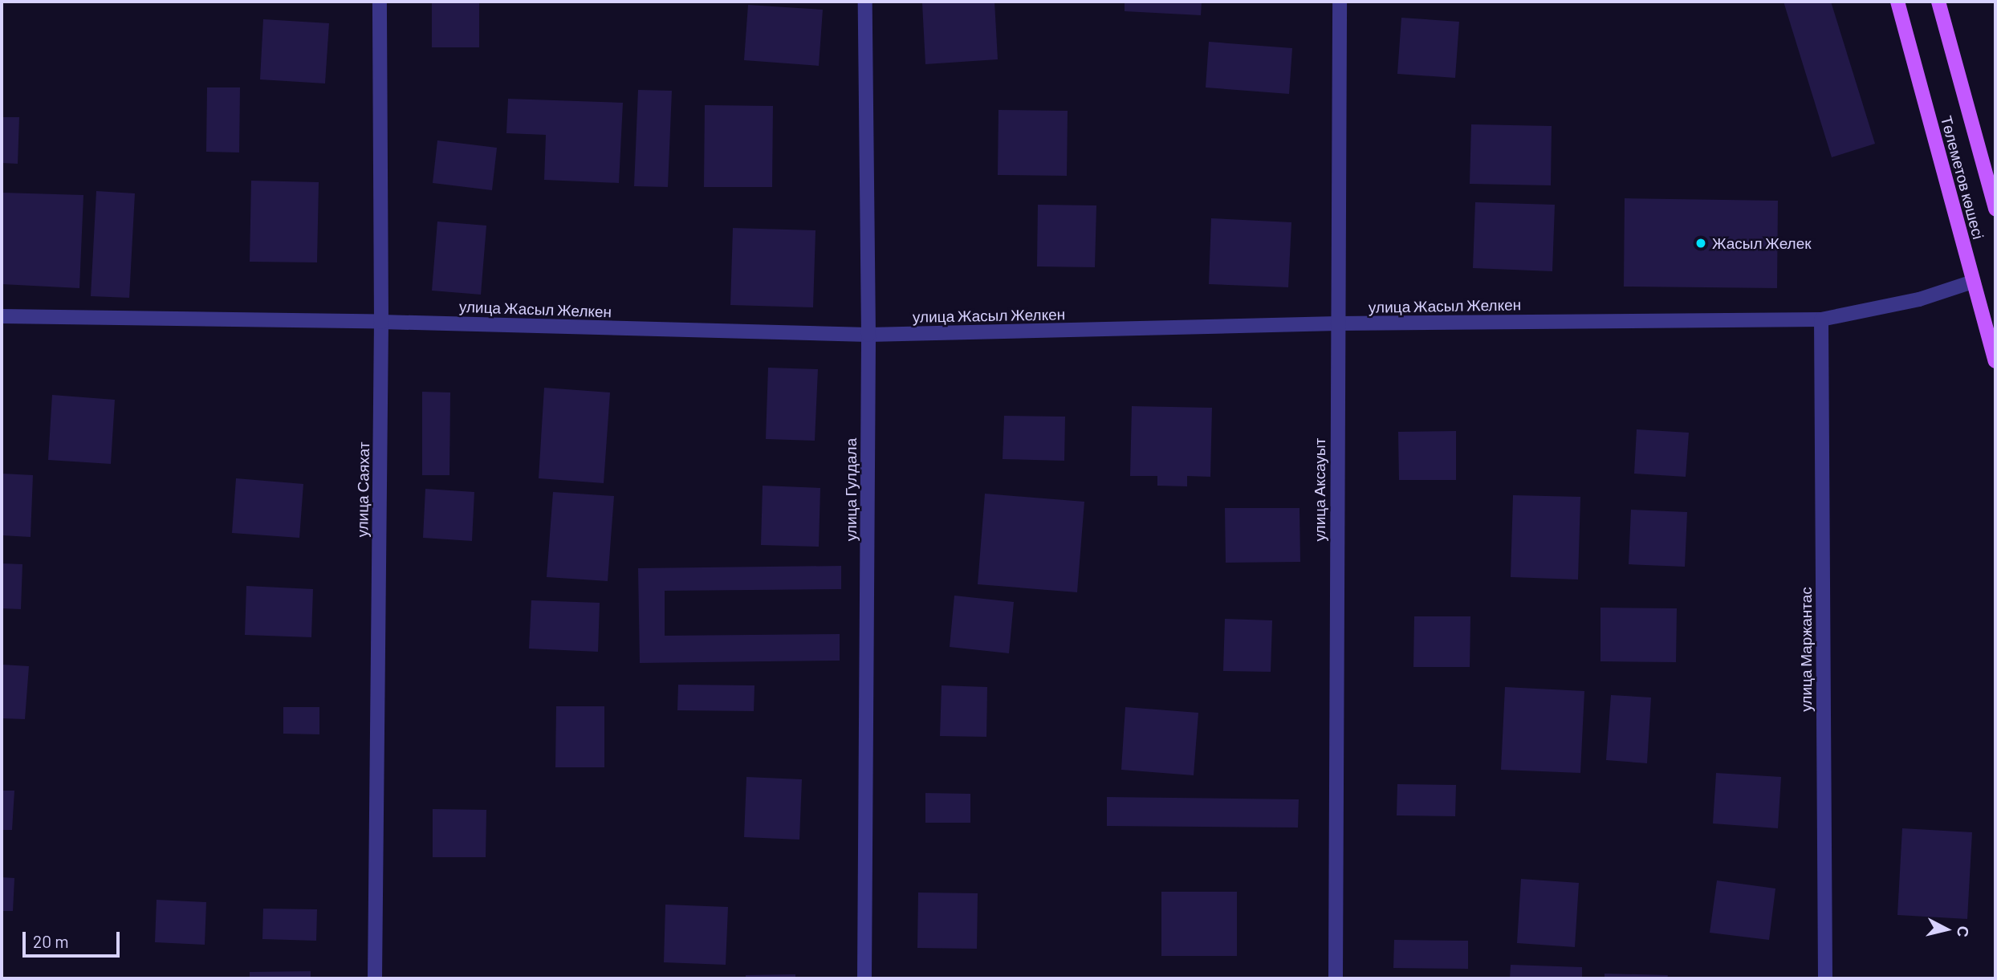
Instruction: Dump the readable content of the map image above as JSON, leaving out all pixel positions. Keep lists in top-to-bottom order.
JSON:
{
  "streets": {
    "main road": ["Төлеметов көшесі"],
    "street": [
      "улица Жасыл Желкен",
      "улица Саяхат",
      "улица Гулдала",
      "улица Аксауыт",
      "улица Маржантас"
    ]
  },
  "crossings": [
    ["Төлеметов көшесі", "улица Жасыл Желкен"],
    ["улица Жасыл Желкен", "улица Саяхат"],
    ["улица Жасыл Желкен", "улица Гулдала"],
    ["улица Жасыл Желкен", "улица Аксауыт"],
    ["улица Жасыл Желкен", "улица Маржантас"]
  ],
  "places": ["Жасыл Желек"],
  "scale_bar": "20 m",
  "north": "right"
}
